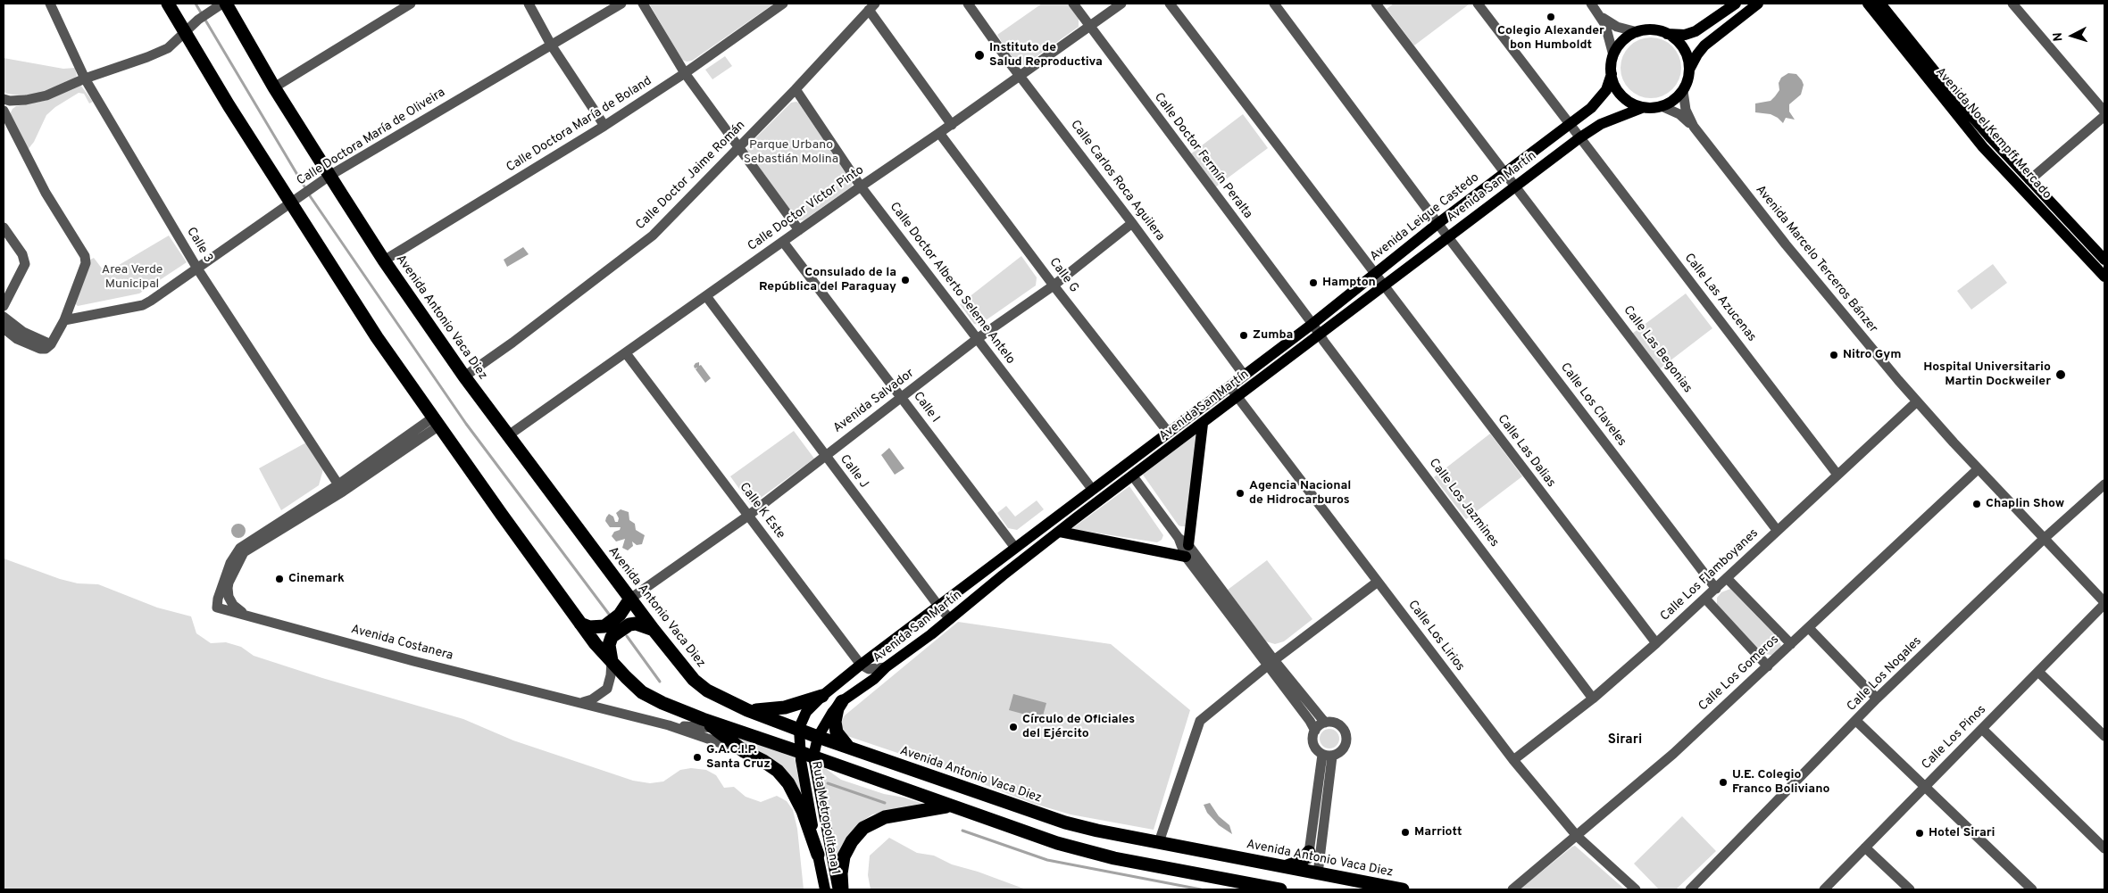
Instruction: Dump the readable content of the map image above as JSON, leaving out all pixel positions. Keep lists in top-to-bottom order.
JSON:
{
  "streets": {
    "highway": ["Avenida Antonio Vaca Diez"],
    "main road": [
      "Avenida Noel Kempff Mercado",
      "Avenida San Martín",
      "Avenida Leigue Castedo",
      "Ruta Metropolitana 1"
    ],
    "street": [
      "Calle Doctora María de Boland",
      "Calle Doctora María de Oliveira",
      "Calle Doctor Fermín Peralta",
      "Calle Doctor Jaime Román",
      "Calle Carlos Roca Aguilera",
      "Calle Doctor Víctor Pinto",
      "Calle 3",
      "Avenida Marcelo Terceros Bánzer",
      "Calle G",
      "Calle Doctor Alberto Seleme Antelo",
      "Calle Las Azucenas",
      "Calle Las Begonias",
      "Avenida Salvador",
      "Calle Los Claveles",
      "Calle I",
      "Calle Las Dalias",
      "Calle J",
      "Calle Los Jazmines",
      "Calle K Este",
      "Calle Los Flamboyanes",
      "Calle Los Lirios",
      "Avenida Costanera",
      "Calle Los Gomeros",
      "Calle Los Nogales",
      "Calle Los Pinos"
    ]
  },
  "crossings": [
    ["Calle Doctora María de Boland", "Avenida Antonio Vaca Diez"],
    ["Calle Doctora María de Oliveira", "Calle 3"],
    ["Calle Doctora María de Oliveira", "Avenida Antonio Vaca Diez"],
    ["Calle Doctor Fermín Peralta", "Calle Doctor Víctor Pinto"],
    ["Calle Doctor Fermín Peralta", "Avenida Leigue Castedo"],
    ["Calle Doctor Fermín Peralta", "Calle Los Jazmines"],
    ["Calle Doctor Jaime Román", "Calle Doctor Alberto Seleme Antelo"],
    ["Calle Doctor Jaime Román", "Avenida Antonio Vaca Diez"],
    ["Calle Carlos Roca Aguilera", "Avenida San Martín"],
    ["Calle Carlos Roca Aguilera", "Calle Doctor Víctor Pinto"],
    ["Calle Carlos Roca Aguilera", "Avenida Leigue Castedo"],
    ["Calle Carlos Roca Aguilera", "Avenida Salvador"],
    ["Avenida San Martín", "Avenida Leigue Castedo"],
    ["Avenida San Martín", "Avenida Marcelo Terceros Bánzer"],
    ["Avenida San Martín", "Calle G"],
    ["Avenida San Martín", "Calle Doctor Alberto Seleme Antelo"],
    ["Avenida San Martín", "Calle Las Azucenas"],
    ["Avenida San Martín", "Avenida Antonio Vaca Diez"],
    ["Avenida San Martín", "Calle Las Begonias"],
    ["Avenida San Martín", "Calle Los Claveles"],
    ["Avenida San Martín", "Calle I"],
    ["Avenida San Martín", "Calle Las Dalias"],
    ["Avenida San Martín", "Calle J"],
    ["Avenida San Martín", "Calle Los Jazmines"],
    ["Avenida San Martín", "Calle K Este"],
    ["Avenida San Martín", "Calle Los Lirios"],
    ["Avenida San Martín", "Ruta Metropolitana 1"],
    ["Calle Doctor Víctor Pinto", "Calle G"],
    ["Calle Doctor Víctor Pinto", "Calle Doctor Alberto Seleme Antelo"],
    ["Calle Doctor Víctor Pinto", "Avenida Antonio Vaca Diez"],
    ["Calle Doctor Víctor Pinto", "Calle I"],
    ["Calle Doctor Víctor Pinto", "Calle J"],
    ["Calle Doctor Víctor Pinto", "Calle K Este"],
    ["Avenida Leigue Castedo", "Avenida Marcelo Terceros Bánzer"],
    ["Avenida Leigue Castedo", "Calle Las Azucenas"],
    ["Avenida Leigue Castedo", "Calle Las Begonias"],
    ["Avenida Leigue Castedo", "Calle Los Claveles"],
    ["Avenida Leigue Castedo", "Calle Las Dalias"],
    ["Avenida Leigue Castedo", "Calle Los Jazmines"],
    ["Calle 3", "Avenida Costanera"],
    ["Avenida Marcelo Terceros Bánzer", "Calle Los Flamboyanes"],
    ["Avenida Marcelo Terceros Bánzer", "Calle Los Gomeros"],
    ["Avenida Marcelo Terceros Bánzer", "Calle Los Nogales"],
    ["Avenida Marcelo Terceros Bánzer", "Calle Los Pinos"],
    ["Calle G", "Avenida Salvador"],
    ["Calle Doctor Alberto Seleme Antelo", "Avenida Salvador"],
    ["Calle Las Azucenas", "Calle Los Flamboyanes"],
    ["Avenida Antonio Vaca Diez", "Avenida Salvador"],
    ["Calle Las Begonias", "Calle Los Flamboyanes"],
    ["Avenida Salvador", "Calle I"],
    ["Avenida Salvador", "Calle J"],
    ["Avenida Salvador", "Calle K Este"],
    ["Calle Los Claveles", "Calle Los Flamboyanes"],
    ["Calle Las Dalias", "Calle Los Flamboyanes"],
    ["Calle Los Jazmines", "Calle Los Flamboyanes"],
    ["Calle Los Flamboyanes", "Calle Los Lirios"],
    ["Calle Los Lirios", "Calle Los Gomeros"]
  ],
  "districts": ["Sirari"],
  "parks": ["Parque Urbano Sebastián Molina", "Area Verde Municipal"],
  "places": [
    "Colegio Alexander bon Humboldt",
    "Instituto de Salud Reproductiva",
    "Consulado de la República del Paraguay",
    "Hampton",
    "Zumba",
    "Nitro Gym",
    "Hospital Universitario Martin Dockweiler",
    "Agencia Nacional de Hidrocarburos",
    "Chaplin Show",
    "Cinemark",
    "Círculo de Oficiales del Ejército",
    "G.A.C.I.P. Santa Cruz",
    "U.E. Colegio Franco Boliviano",
    "Marriott",
    "Hotel Sirari"
  ],
  "north": "left"
}
